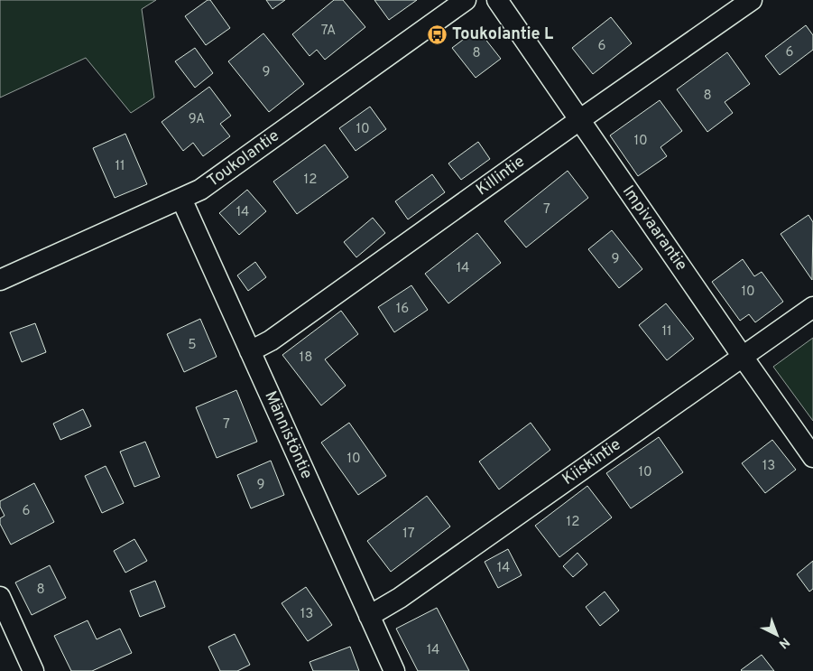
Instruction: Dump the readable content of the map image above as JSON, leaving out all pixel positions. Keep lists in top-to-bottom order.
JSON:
{
  "streets": {
    "street": [
      "Toukolantie",
      "Killintie",
      "Impivaarantie",
      "Männistöntie",
      "Kiiskintie"
    ]
  },
  "crossings": [
    ["Toukolantie", "Männistöntie"],
    ["Killintie", "Impivaarantie"],
    ["Killintie", "Männistöntie"],
    ["Impivaarantie", "Kiiskintie"],
    ["Männistöntie", "Kiiskintie"]
  ],
  "places": {
    "bus stop": ["Toukolantie L"]
  },
  "house_numbers": [
    "7A",
    "6",
    "6",
    "8",
    "9",
    "8",
    "9A",
    "10",
    "10",
    "11",
    "12",
    "7",
    "14",
    "9",
    "14",
    "10",
    "16",
    "11",
    "5",
    "18",
    "7",
    "10",
    "13",
    "10",
    "9",
    "6",
    "12",
    "17",
    "14",
    "8",
    "13",
    "14"
  ],
  "north": "bottom right"
}
